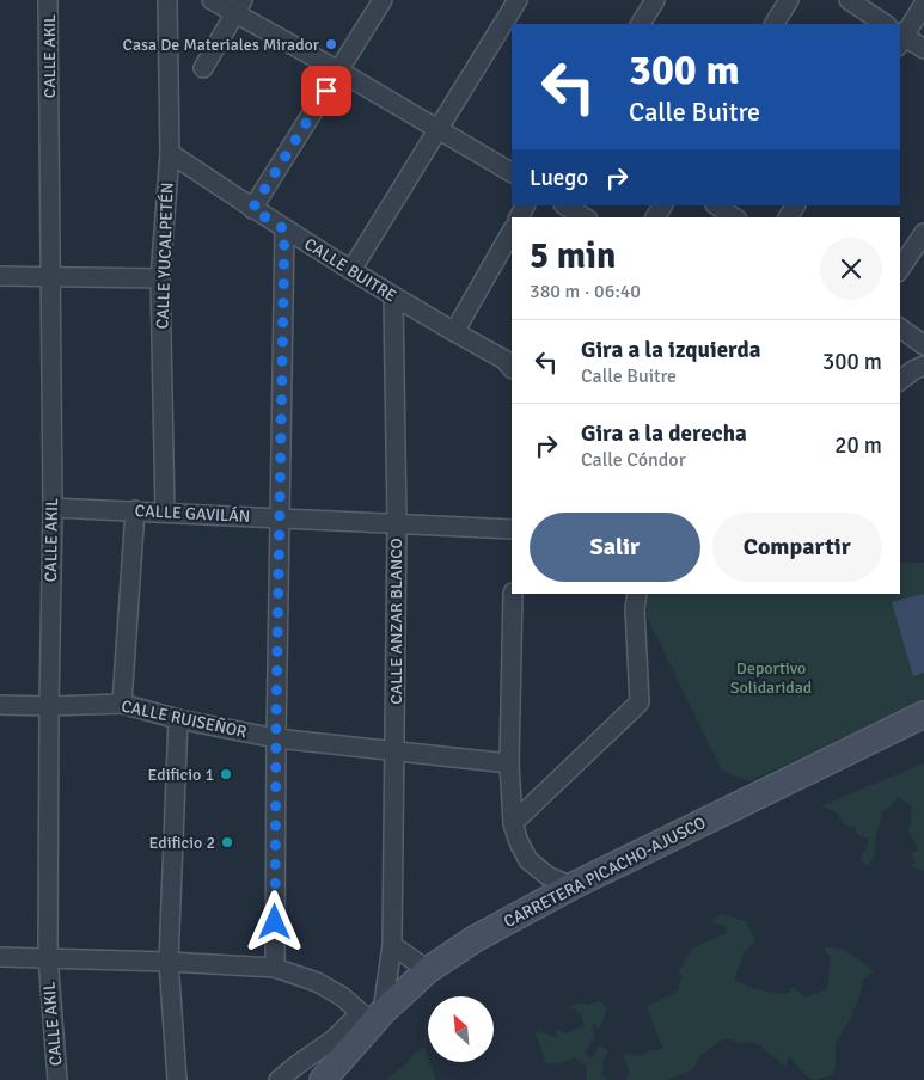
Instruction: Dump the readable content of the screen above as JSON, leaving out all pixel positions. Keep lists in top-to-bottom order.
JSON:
{
  "streets": {
    "main road": ["CARRETERA PICACHO-AJUSCO"],
    "street": [
      "CALLE AKIL",
      "CALLE YUCALPETÉN",
      "CALLE BUITRE",
      "CALLE GAVILÁN",
      "CALLE ANZAR BLANCO",
      "CALLE RUISEÑOR"
    ]
  },
  "crossings": [
    ["CALLE AKIL", "CALLE GAVILÁN"],
    ["CALLE AKIL", "CALLE RUISEÑOR"],
    ["CALLE YUCALPETÉN", "CALLE BUITRE"],
    ["CALLE YUCALPETÉN", "CALLE GAVILÁN"],
    ["CALLE BUITRE", "CALLE ANZAR BLANCO"],
    ["CALLE GAVILÁN", "CALLE ANZAR BLANCO"],
    ["CALLE ANZAR BLANCO", "CALLE RUISEÑOR"],
    ["CALLE ANZAR BLANCO", "CARRETERA PICACHO-AJUSCO"]
  ],
  "parks": ["Deportivo Solidaridad"],
  "places": ["Casa De Materiales Mirador", "Edificio 1", "Edificio 2"],
  "north": "top left",
  "page": {
    "turn": ["300 m", "Calle Buitre"],
    "then": "Luego",
    "heading": ["5 min", "380 m · 06:40"],
    "list": [
      {
        "name": "Gira a la izquierda",
        "note": "Calle Buitre",
        "value": "300 m"
      },
      {
        "name": "Gira a la derecha",
        "note": "Calle Cóndor",
        "value": "20 m"
      }
    ],
    "buttons": ["Salir", "Compartir"]
  }
}
